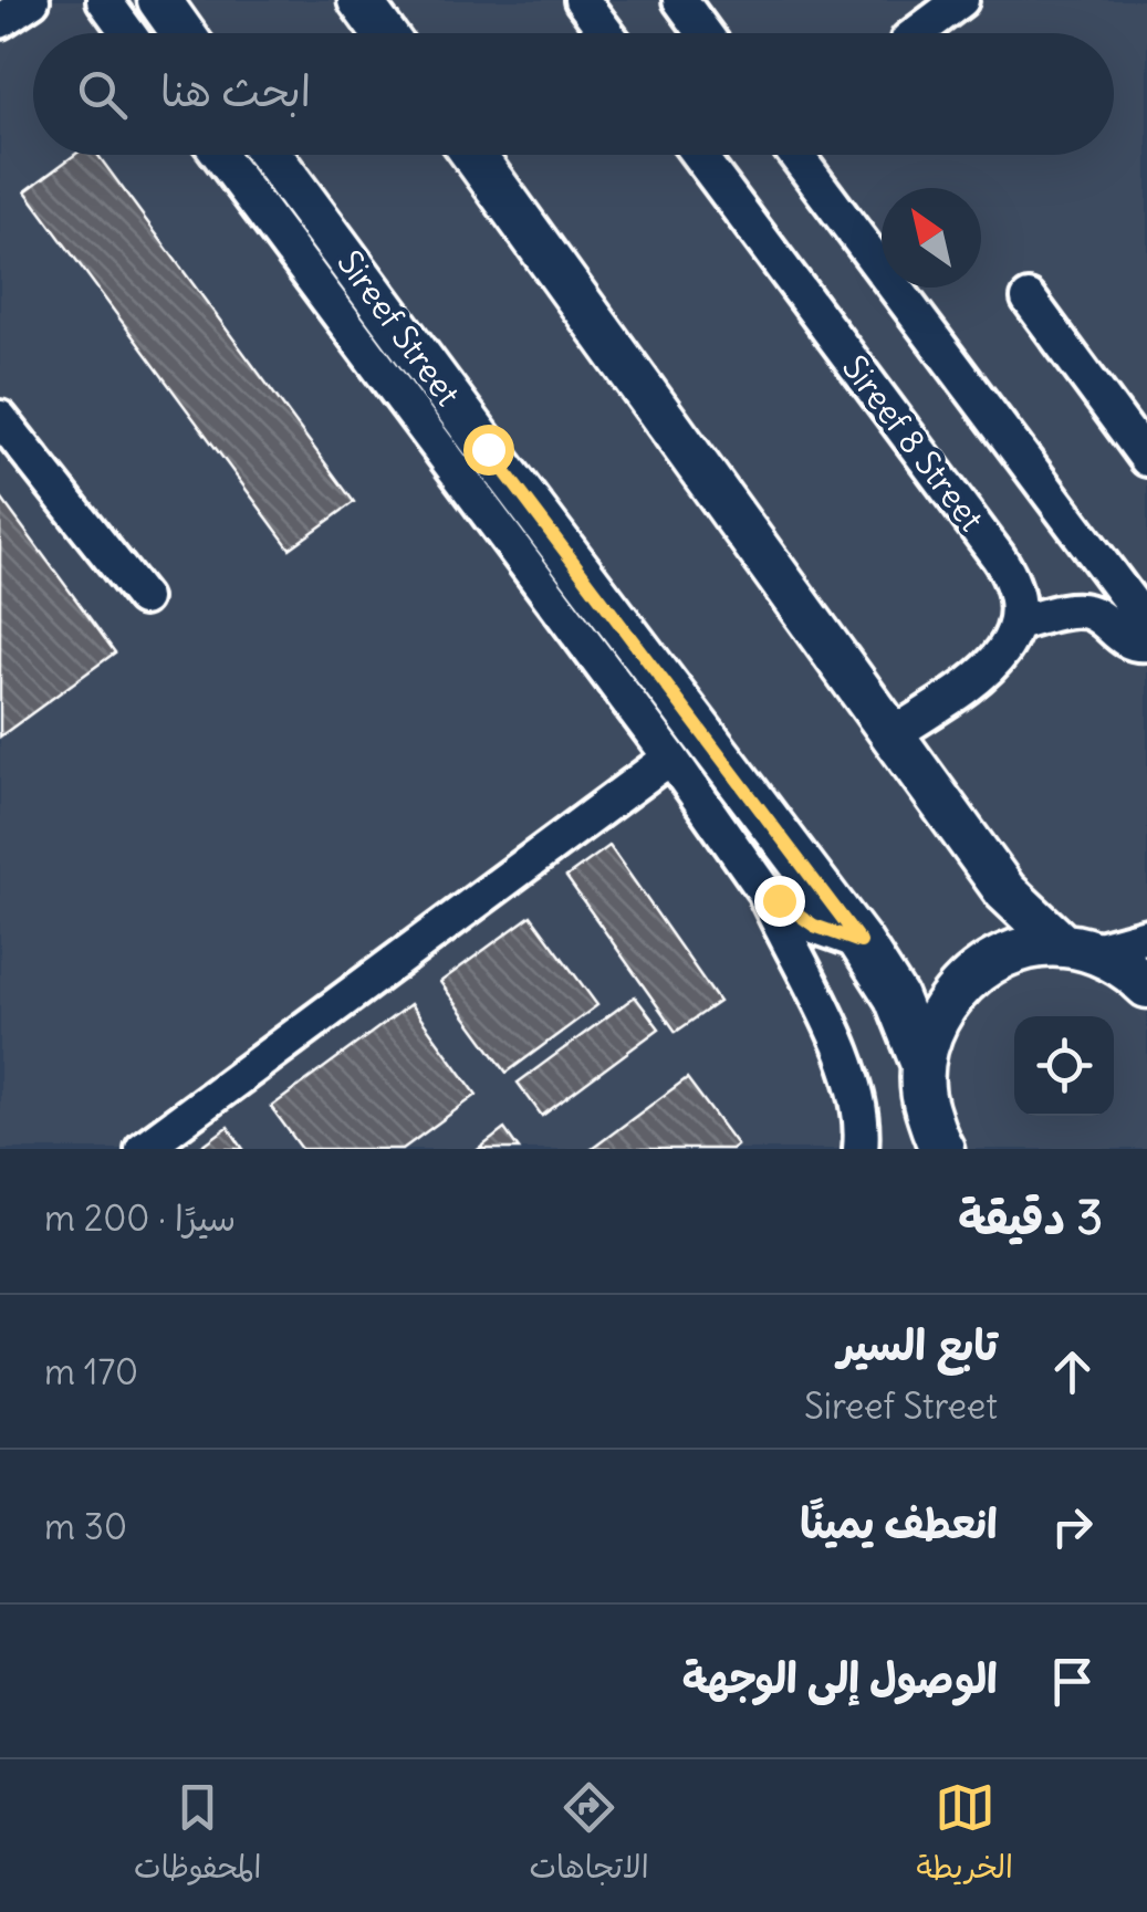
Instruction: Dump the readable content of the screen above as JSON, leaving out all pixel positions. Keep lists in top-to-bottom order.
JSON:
{
  "streets": {
    "main road": ["Sireef Street"],
    "street": ["Sireef 8 Street"]
  },
  "north": "top left",
  "page": {
    "search": "ابحث هنا",
    "heading": ["3 دقيقة", "سيرًا · 200 m"],
    "list": [
      ["تابع السير", "Sireef Street", "170 m"],
      ["انعطف يمينًا", "30 m"],
      "الوصول إلى الوجهة"
    ],
    "nav": ["الخريطة", "الاتجاهات", "المحفوظات"]
  }
}
